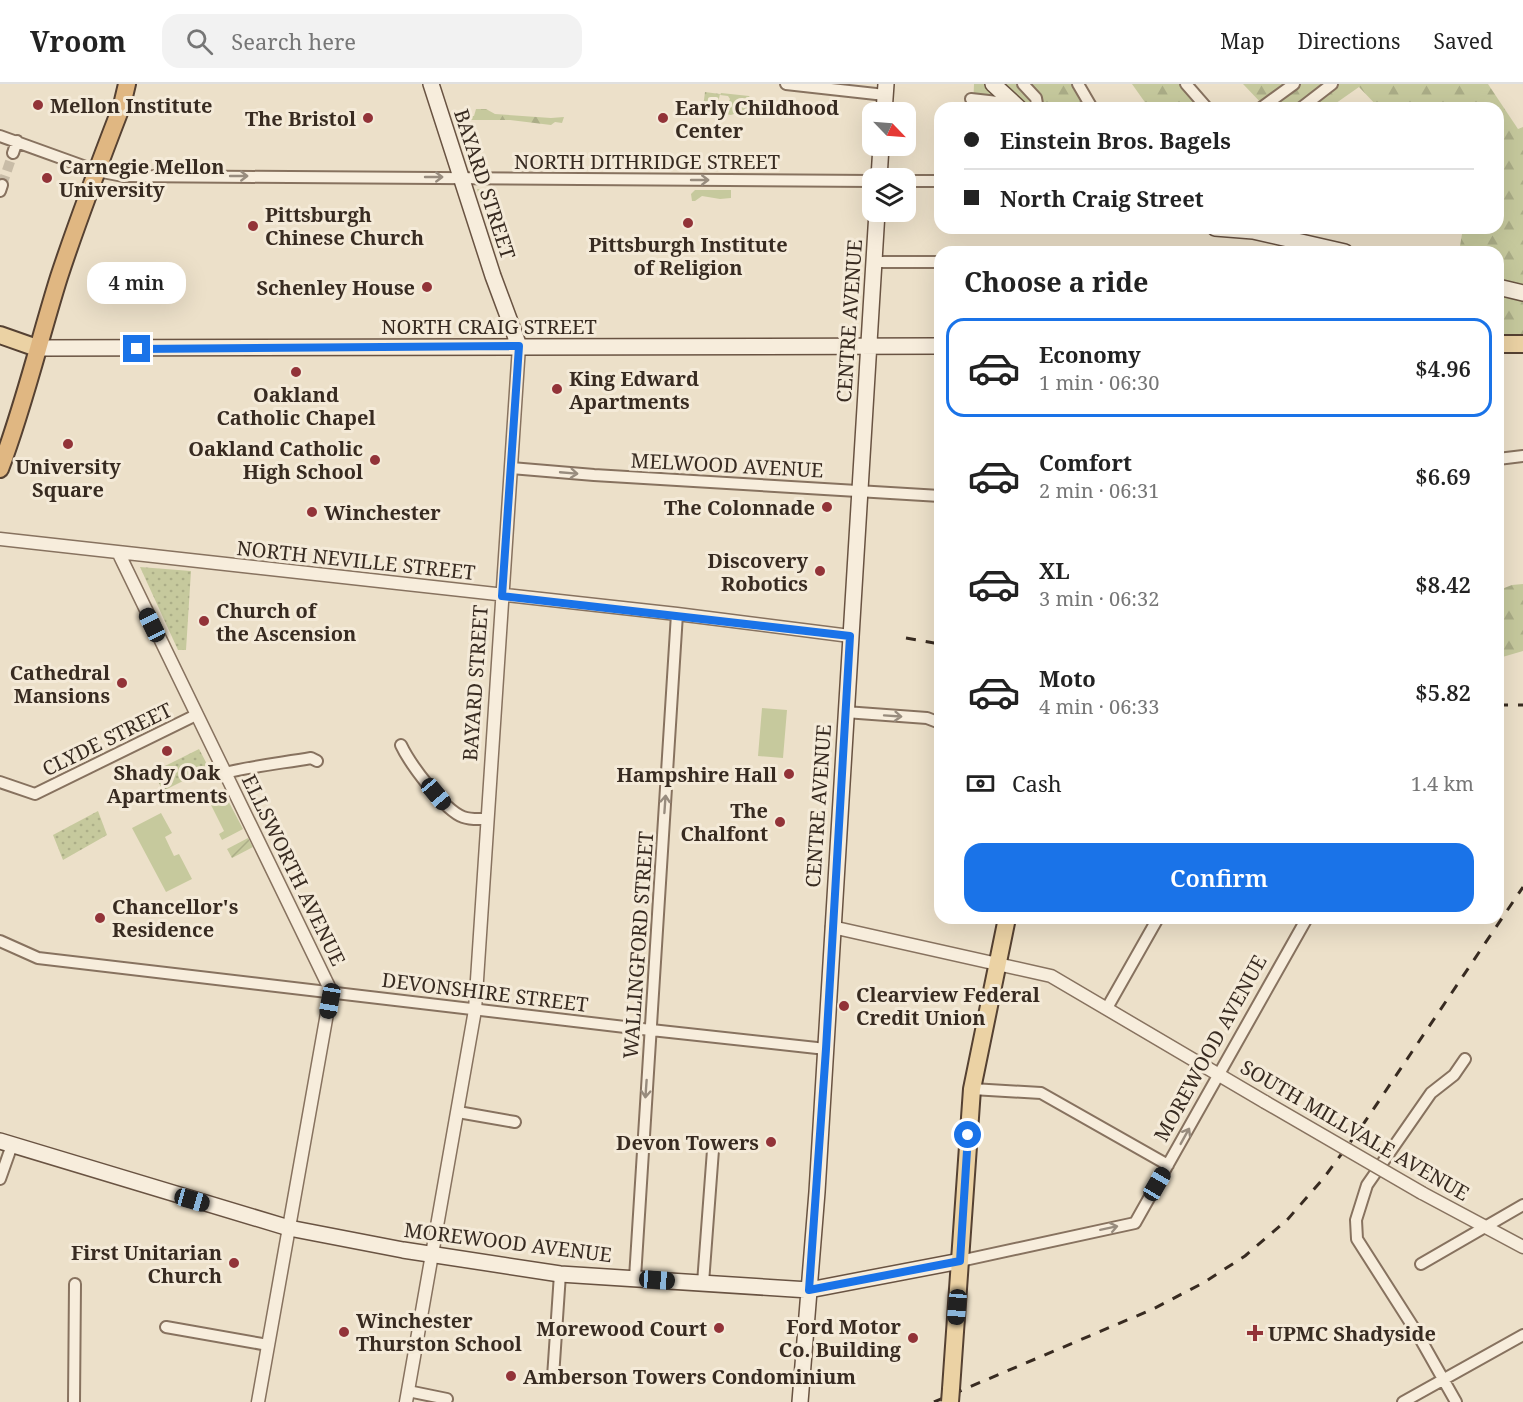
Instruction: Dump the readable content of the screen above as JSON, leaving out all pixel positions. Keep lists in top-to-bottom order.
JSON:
{
  "streets": {
    "main road": [
      "BAYARD STREET",
      "CENTRE AVENUE",
      "NORTH CRAIG STREET",
      "MOREWOOD AVENUE"
    ],
    "street": [
      "NORTH DITHRIDGE STREET",
      "MELWOOD AVENUE",
      "NORTH NEVILLE STREET",
      "CLYDE STREET",
      "ELLSWORTH AVENUE",
      "WALLINGFORD STREET",
      "DEVONSHIRE STREET",
      "SOUTH MILLVALE AVENUE"
    ]
  },
  "crossings": [
    ["NORTH DITHRIDGE STREET", "BAYARD STREET"],
    ["BAYARD STREET", "NORTH CRAIG STREET"],
    ["BAYARD STREET", "MELWOOD AVENUE"],
    ["BAYARD STREET", "NORTH NEVILLE STREET"],
    ["BAYARD STREET", "DEVONSHIRE STREET"],
    ["BAYARD STREET", "MOREWOOD AVENUE"],
    ["CENTRE AVENUE", "NORTH CRAIG STREET"],
    ["CENTRE AVENUE", "MELWOOD AVENUE"],
    ["CENTRE AVENUE", "NORTH NEVILLE STREET"],
    ["CENTRE AVENUE", "DEVONSHIRE STREET"],
    ["CENTRE AVENUE", "MOREWOOD AVENUE"],
    ["CENTRE AVENUE", "SOUTH MILLVALE AVENUE"],
    ["NORTH NEVILLE STREET", "ELLSWORTH AVENUE"],
    ["NORTH NEVILLE STREET", "WALLINGFORD STREET"],
    ["CLYDE STREET", "ELLSWORTH AVENUE"],
    ["ELLSWORTH AVENUE", "DEVONSHIRE STREET"],
    ["ELLSWORTH AVENUE", "MOREWOOD AVENUE"],
    ["WALLINGFORD STREET", "DEVONSHIRE STREET"],
    ["WALLINGFORD STREET", "MOREWOOD AVENUE"],
    ["MOREWOOD AVENUE", "SOUTH MILLVALE AVENUE"]
  ],
  "one_way": ["NORTH DITHRIDGE STREET", "MELWOOD AVENUE"],
  "places": {
    "other": [
      "Mellon Institute",
      "The Bristol",
      "Early Childhood Center",
      "Carnegie Mellon University",
      "Pittsburgh Institute of Religion",
      "Pittsburgh Chinese Church",
      "Schenley House",
      "Oakland Catholic Chapel",
      "King Edward Apartments",
      "University Square",
      "Oakland Catholic High School",
      "The Colonnade",
      "Winchester",
      "Discovery Robotics",
      "Church of the Ascension",
      "Cathedral Mansions",
      "Shady Oak Apartments",
      "Hampshire Hall",
      "The Chalfont",
      "Chancellor's Residence",
      "Clearview Federal Credit Union",
      "Devon Towers",
      "First Unitarian Church",
      "Morewood Court",
      "Winchester Thurston School",
      "Ford Motor Co. Building",
      "Amberson Towers Condominium"
    ],
    "health": ["UPMC Shadyside"]
  },
  "north": "bottom right",
  "page": {
    "header": "Vroom",
    "search": "Search here",
    "nav": ["Map", "Directions", "Saved"],
    "banner": ["Einstein Bros. Bagels", "North Craig Street"],
    "heading": "Choose a ride",
    "bubble": "4 min",
    "list": [
      {
        "name": "Economy",
        "note": "1 min · 06:30",
        "value": "$4.96"
      },
      {
        "name": "Comfort",
        "note": "2 min · 06:31",
        "value": "$6.69"
      },
      {
        "name": "XL",
        "note": "3 min · 06:32",
        "value": "$8.42"
      },
      {
        "name": "Moto",
        "note": "4 min · 06:33",
        "value": "$5.82"
      }
    ],
    "pay": ["Cash", "1.4 km"],
    "buttons": "Confirm"
  }
}
